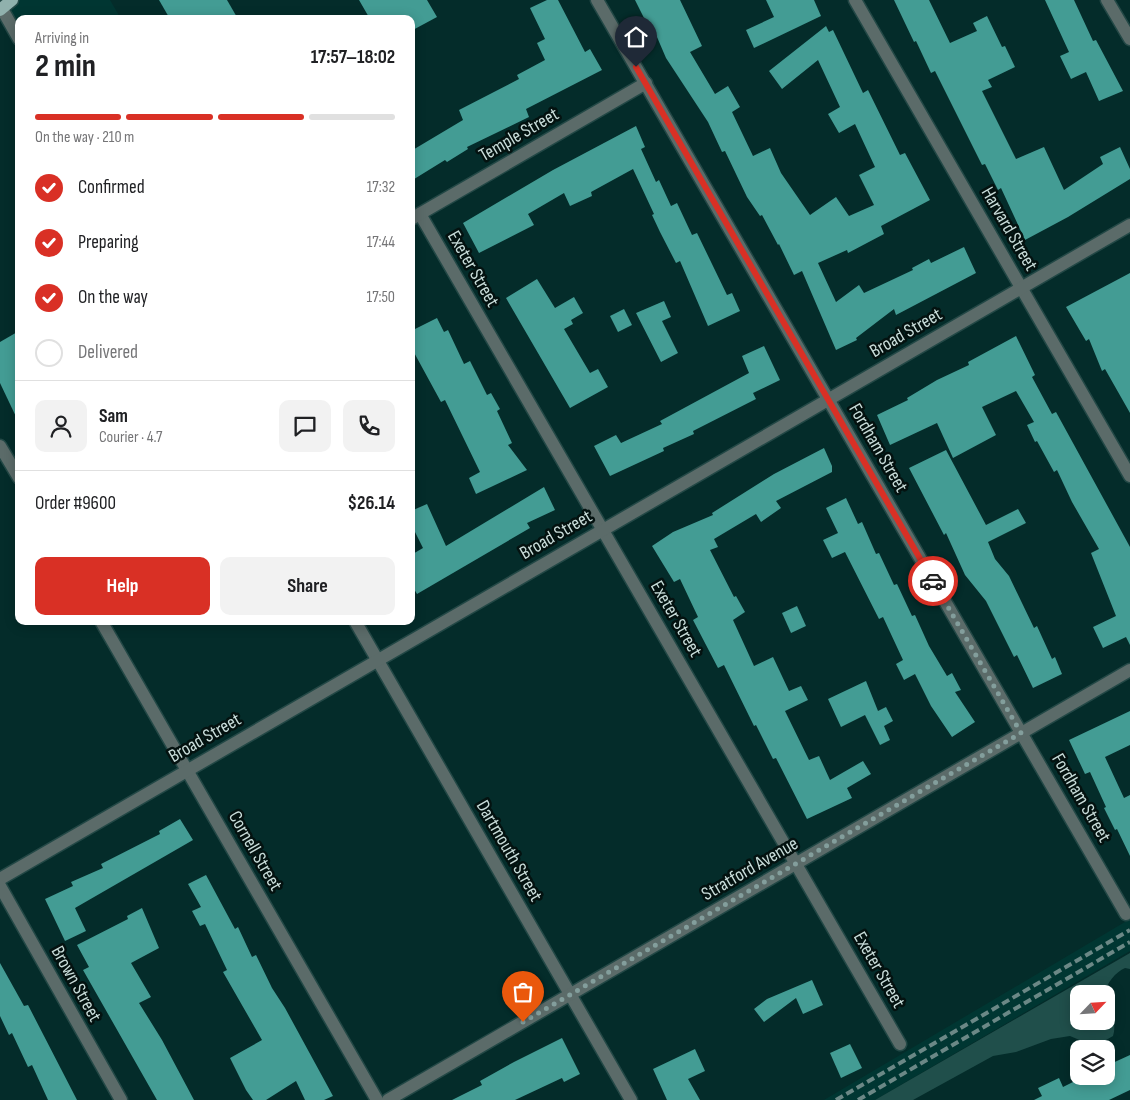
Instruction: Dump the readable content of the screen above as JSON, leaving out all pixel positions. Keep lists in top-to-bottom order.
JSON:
{
  "streets": {
    "street": [
      "Temple Street",
      "Harvard Street",
      "Exeter Street",
      "Broad Street",
      "Fordham Street",
      "Cornell Street",
      "Dartmouth Street",
      "Stratford Avenue",
      "Brown Street"
    ]
  },
  "crossings": [
    ["Temple Street", "Exeter Street"],
    ["Temple Street", "Fordham Street"],
    ["Harvard Street", "Broad Street"],
    ["Exeter Street", "Broad Street"],
    ["Exeter Street", "Stratford Avenue"],
    ["Broad Street", "Fordham Street"],
    ["Broad Street", "Cornell Street"],
    ["Broad Street", "Dartmouth Street"],
    ["Fordham Street", "Stratford Avenue"],
    ["Dartmouth Street", "Stratford Avenue"]
  ],
  "north": "top right",
  "page": {
    "heading": ["2 min", "Arriving in", "17:57–18:02"],
    "panel": [
      "Sam",
      "Courier · 4.7",
      "Order #9600",
      "$26.14"
    ],
    "bar": "On the way · 210 m",
    "list": [
      ["Confirmed", "17:32"],
      ["Preparing", "17:44"],
      ["On the way", "17:50"],
      "Delivered"
    ],
    "buttons": ["Help", "Share"]
  }
}
